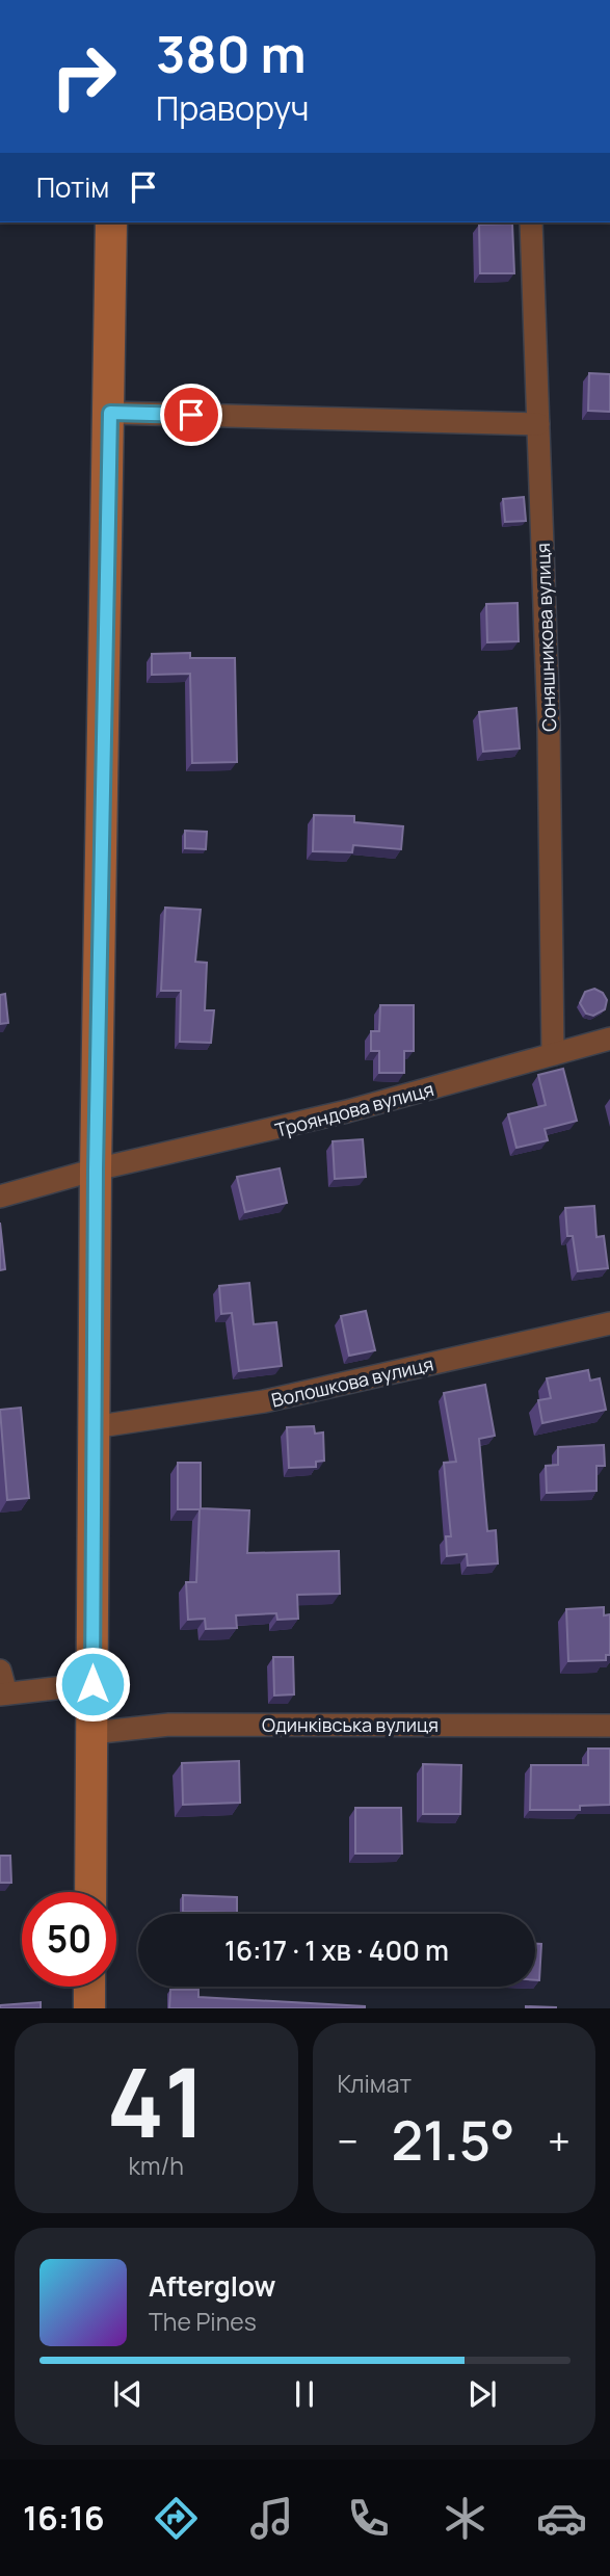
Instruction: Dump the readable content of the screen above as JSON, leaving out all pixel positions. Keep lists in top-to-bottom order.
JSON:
{
  "streets": {
    "street": [
      "Соняшникова вулиця",
      "Трояндова вулиця",
      "Волошкова вулиця",
      "Одинківська вулиця"
    ]
  },
  "crossings": [
    ["Соняшникова вулиця", "Трояндова вулиця"]
  ],
  "page": {
    "turn": ["380 m", "Праворуч"],
    "then": "Потім",
    "limit": "50",
    "trip": "16:17 · 1 хв · 400 m",
    "tile": [
      ["41", "km/h"],
      "Клімат"
    ],
    "heat": ["−", "21.5°", "+"],
    "song": ["Afterglow", "The Pines"],
    "tabs": "16:16"
  }
}
